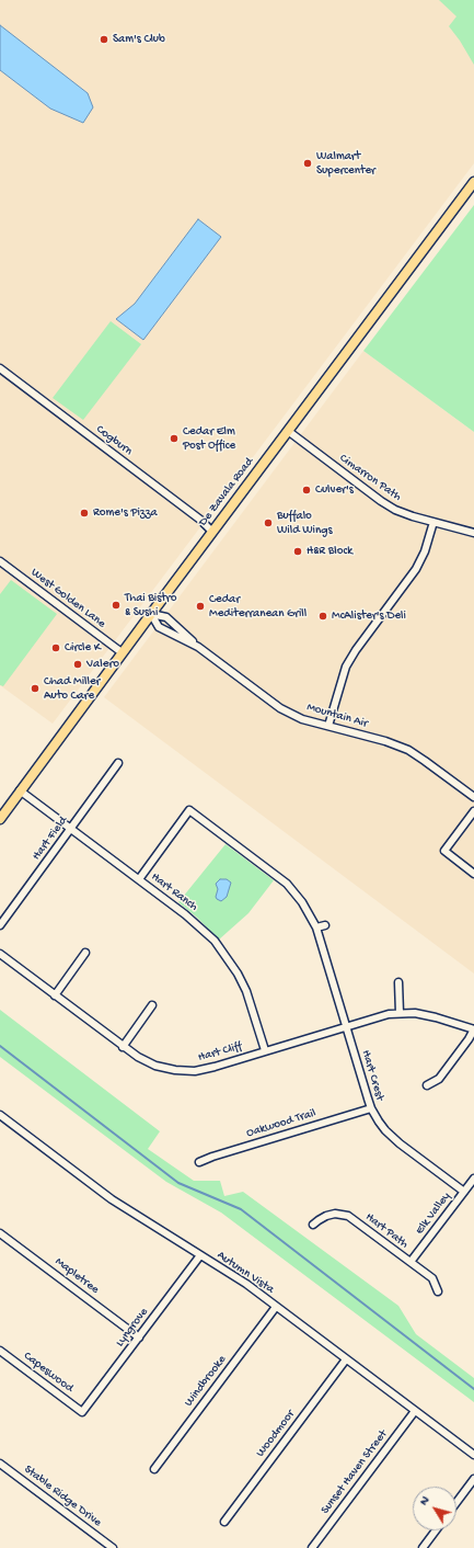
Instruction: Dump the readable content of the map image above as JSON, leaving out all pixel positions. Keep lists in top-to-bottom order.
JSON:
{
  "streets": {
    "main road": ["De Zavala Road"],
    "street": [
      "Cogburn",
      "Cimarron Path",
      "West Golden Lane",
      "Mountain Air",
      "Hart Field",
      "Hart Ranch",
      "Hart Cliff",
      "Hart Crest",
      "Oakwood Trail",
      "Elk Valley",
      "Hart Path",
      "Autumn Vista",
      "Mapletree",
      "Lyngrove",
      "Capeswood",
      "Windbrooke",
      "Woodmoor",
      "Sunset Haven Street",
      "Stable Ridge Drive"
    ]
  },
  "crossings": [
    ["Cogburn", "De Zavala Road"],
    ["Cimarron Path", "De Zavala Road"],
    ["De Zavala Road", "West Golden Lane"],
    ["De Zavala Road", "Mountain Air"],
    ["De Zavala Road", "Hart Ranch"],
    ["Hart Field", "Hart Ranch"],
    ["Hart Ranch", "Hart Cliff"],
    ["Hart Ranch", "Hart Crest"],
    ["Hart Cliff", "Hart Crest"],
    ["Hart Crest", "Oakwood Trail"],
    ["Hart Crest", "Elk Valley"],
    ["Elk Valley", "Hart Path"],
    ["Autumn Vista", "Lyngrove"],
    ["Autumn Vista", "Windbrooke"],
    ["Autumn Vista", "Woodmoor"],
    ["Autumn Vista", "Sunset Haven Street"],
    ["Mapletree", "Lyngrove"],
    ["Lyngrove", "Capeswood"]
  ],
  "places": [
    "Sam's Club",
    "Walmart Supercenter",
    "Cedar Elm Post Office",
    "Culver's",
    "Rome's Pizza",
    "Buffalo Wild Wings",
    "H&R Block",
    "Thai Bistro & Sushi",
    "Cedar Mediterranean Grill",
    "McAlister's Deli",
    "Circle K",
    "Valero",
    "Chad Miller Auto Care"
  ],
  "north": "top left"
}
